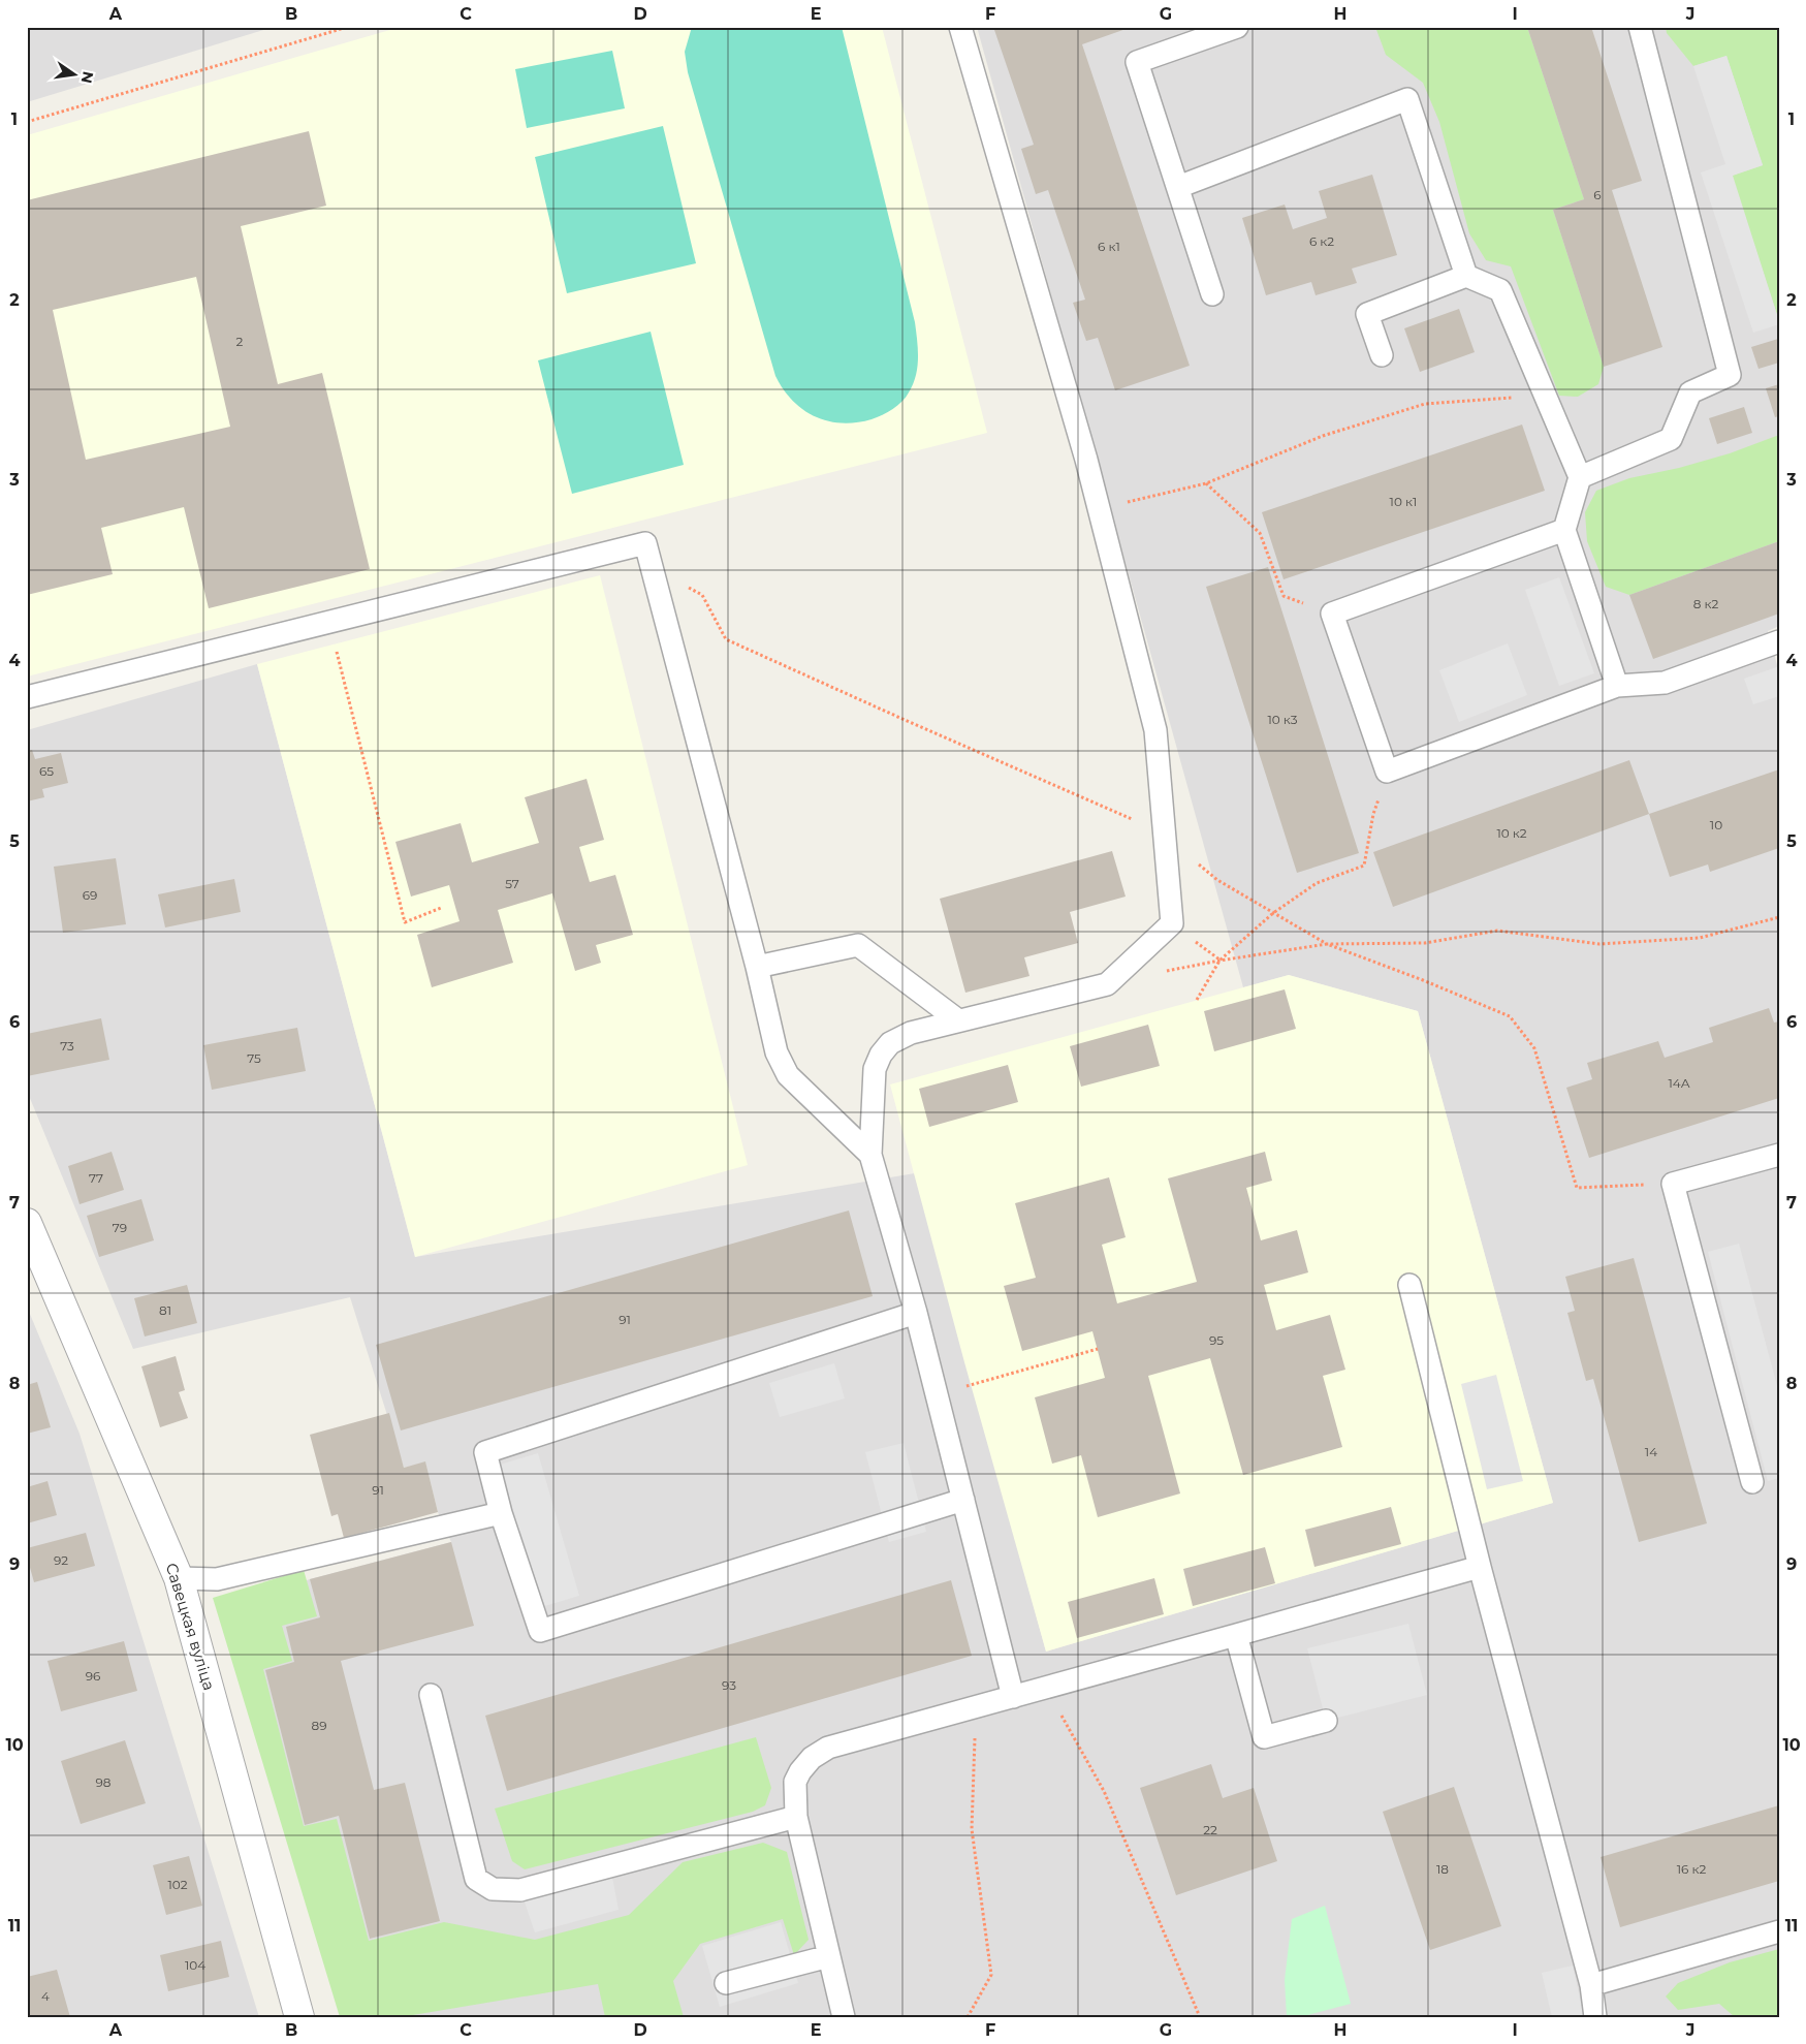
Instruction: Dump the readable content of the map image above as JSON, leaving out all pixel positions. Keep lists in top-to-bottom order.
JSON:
{
  "streets": {
    "street": ["Савецкая вуліца"]
  },
  "house_numbers": [
    "6",
    "6 к2",
    "6 к1",
    "2",
    "10 к1",
    "8 к2",
    "10 к3",
    "65",
    "10",
    "10 к2",
    "57",
    "69",
    "73",
    "75",
    "14А",
    "77",
    "79",
    "81",
    "91",
    "95",
    "14",
    "91",
    "92",
    "96",
    "93",
    "89",
    "98",
    "22",
    "18",
    "16 к2",
    "102",
    "104",
    "4"
  ],
  "north": "right",
  "grid": {
    "columns": [
      "A",
      "B",
      "C",
      "D",
      "E",
      "F",
      "G",
      "H",
      "I",
      "J"
    ],
    "rows": [
      "1",
      "2",
      "3",
      "4",
      "5",
      "6",
      "7",
      "8",
      "9",
      "10",
      "11"
    ]
  }
}
